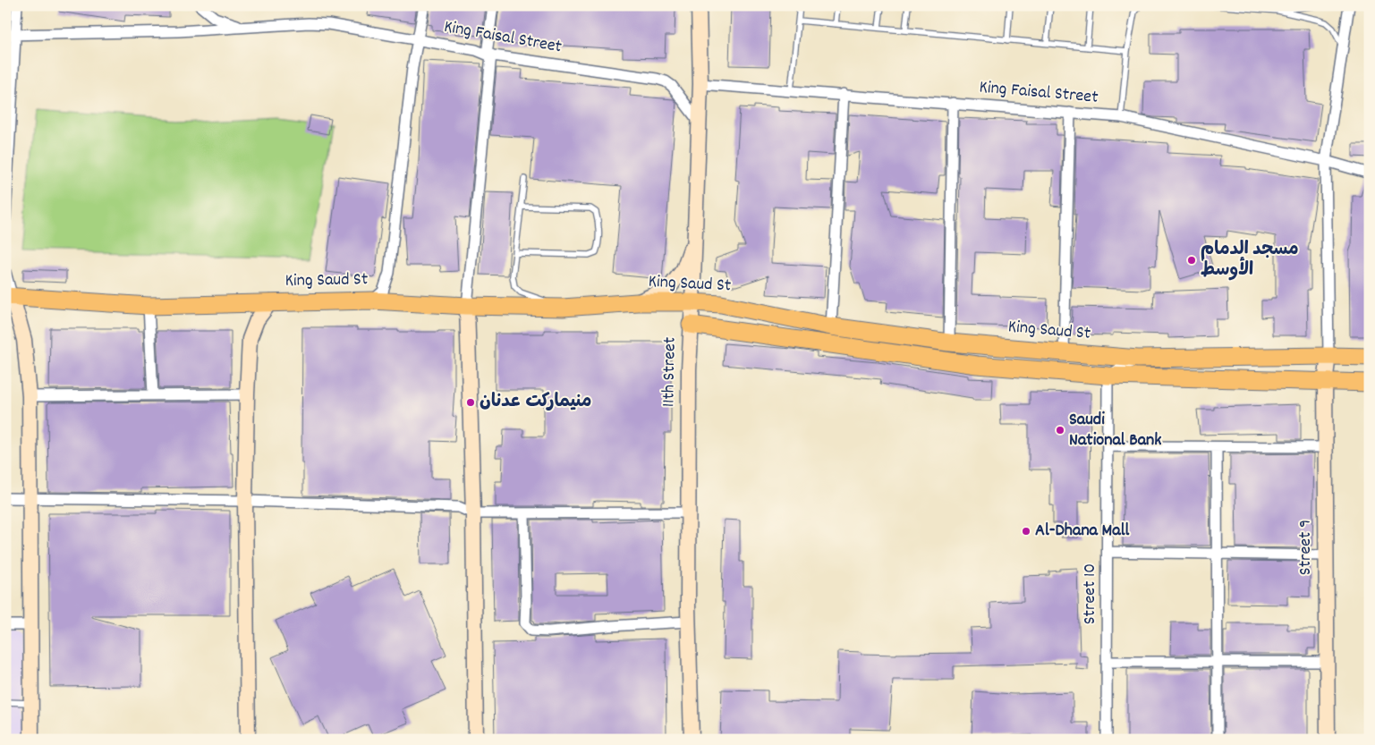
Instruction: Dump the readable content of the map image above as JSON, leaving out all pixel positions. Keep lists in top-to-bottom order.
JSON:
{
  "streets": {
    "main road": ["King Saud St"],
    "street": [
      "King Faisal Street",
      "11th Street",
      "Street 9",
      "Street 10"
    ]
  },
  "crossings": [
    ["King Faisal Street", "11th Street"],
    ["King Saud St", "11th Street"],
    ["King Saud St", "Street 9"]
  ],
  "places": [
    "مسجد الدمام الأوسط",
    "منيماركت عدنان",
    "Saudi National Bank",
    "Al-Dhana Mall"
  ]
}
